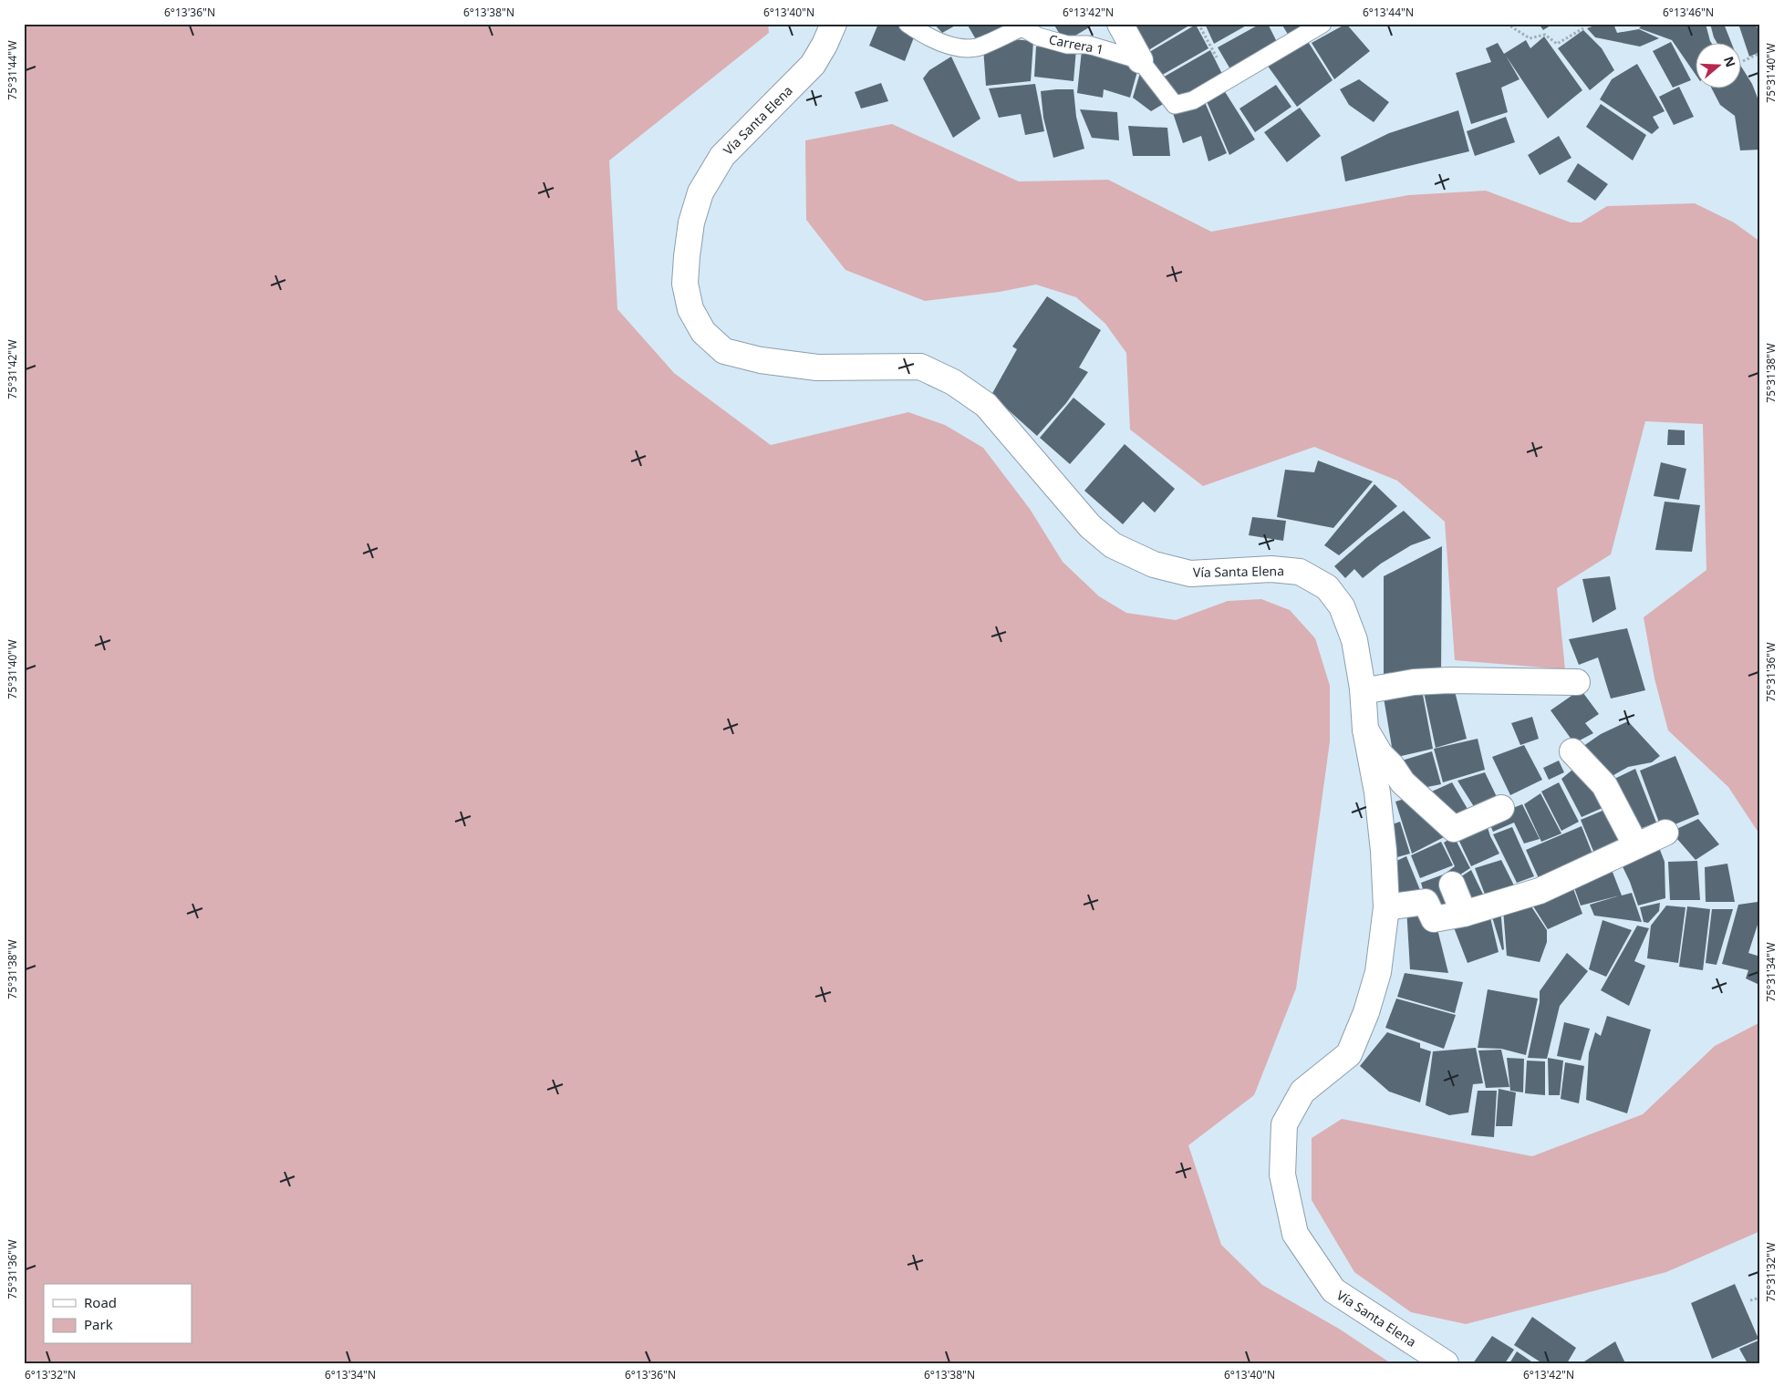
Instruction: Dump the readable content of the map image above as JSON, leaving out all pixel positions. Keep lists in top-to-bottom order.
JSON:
{
  "streets": {
    "main road": ["Vía Santa Elena"],
    "lane": ["Carrera 1"]
  },
  "legend": ["Road", "Park"],
  "north": "right",
  "coordinates": [
    "6°13'36\"N",
    "6°13'38\"N",
    "6°13'40\"N",
    "6°13'42\"N",
    "6°13'44\"N",
    "6°13'46\"N",
    "75°31'44\"W",
    "75°31'40\"W",
    "75°31'42\"W",
    "75°31'38\"W",
    "75°31'36\"W",
    "75°31'34\"W",
    "75°31'32\"W",
    "6°13'32\"N",
    "6°13'34\"N"
  ]
}
